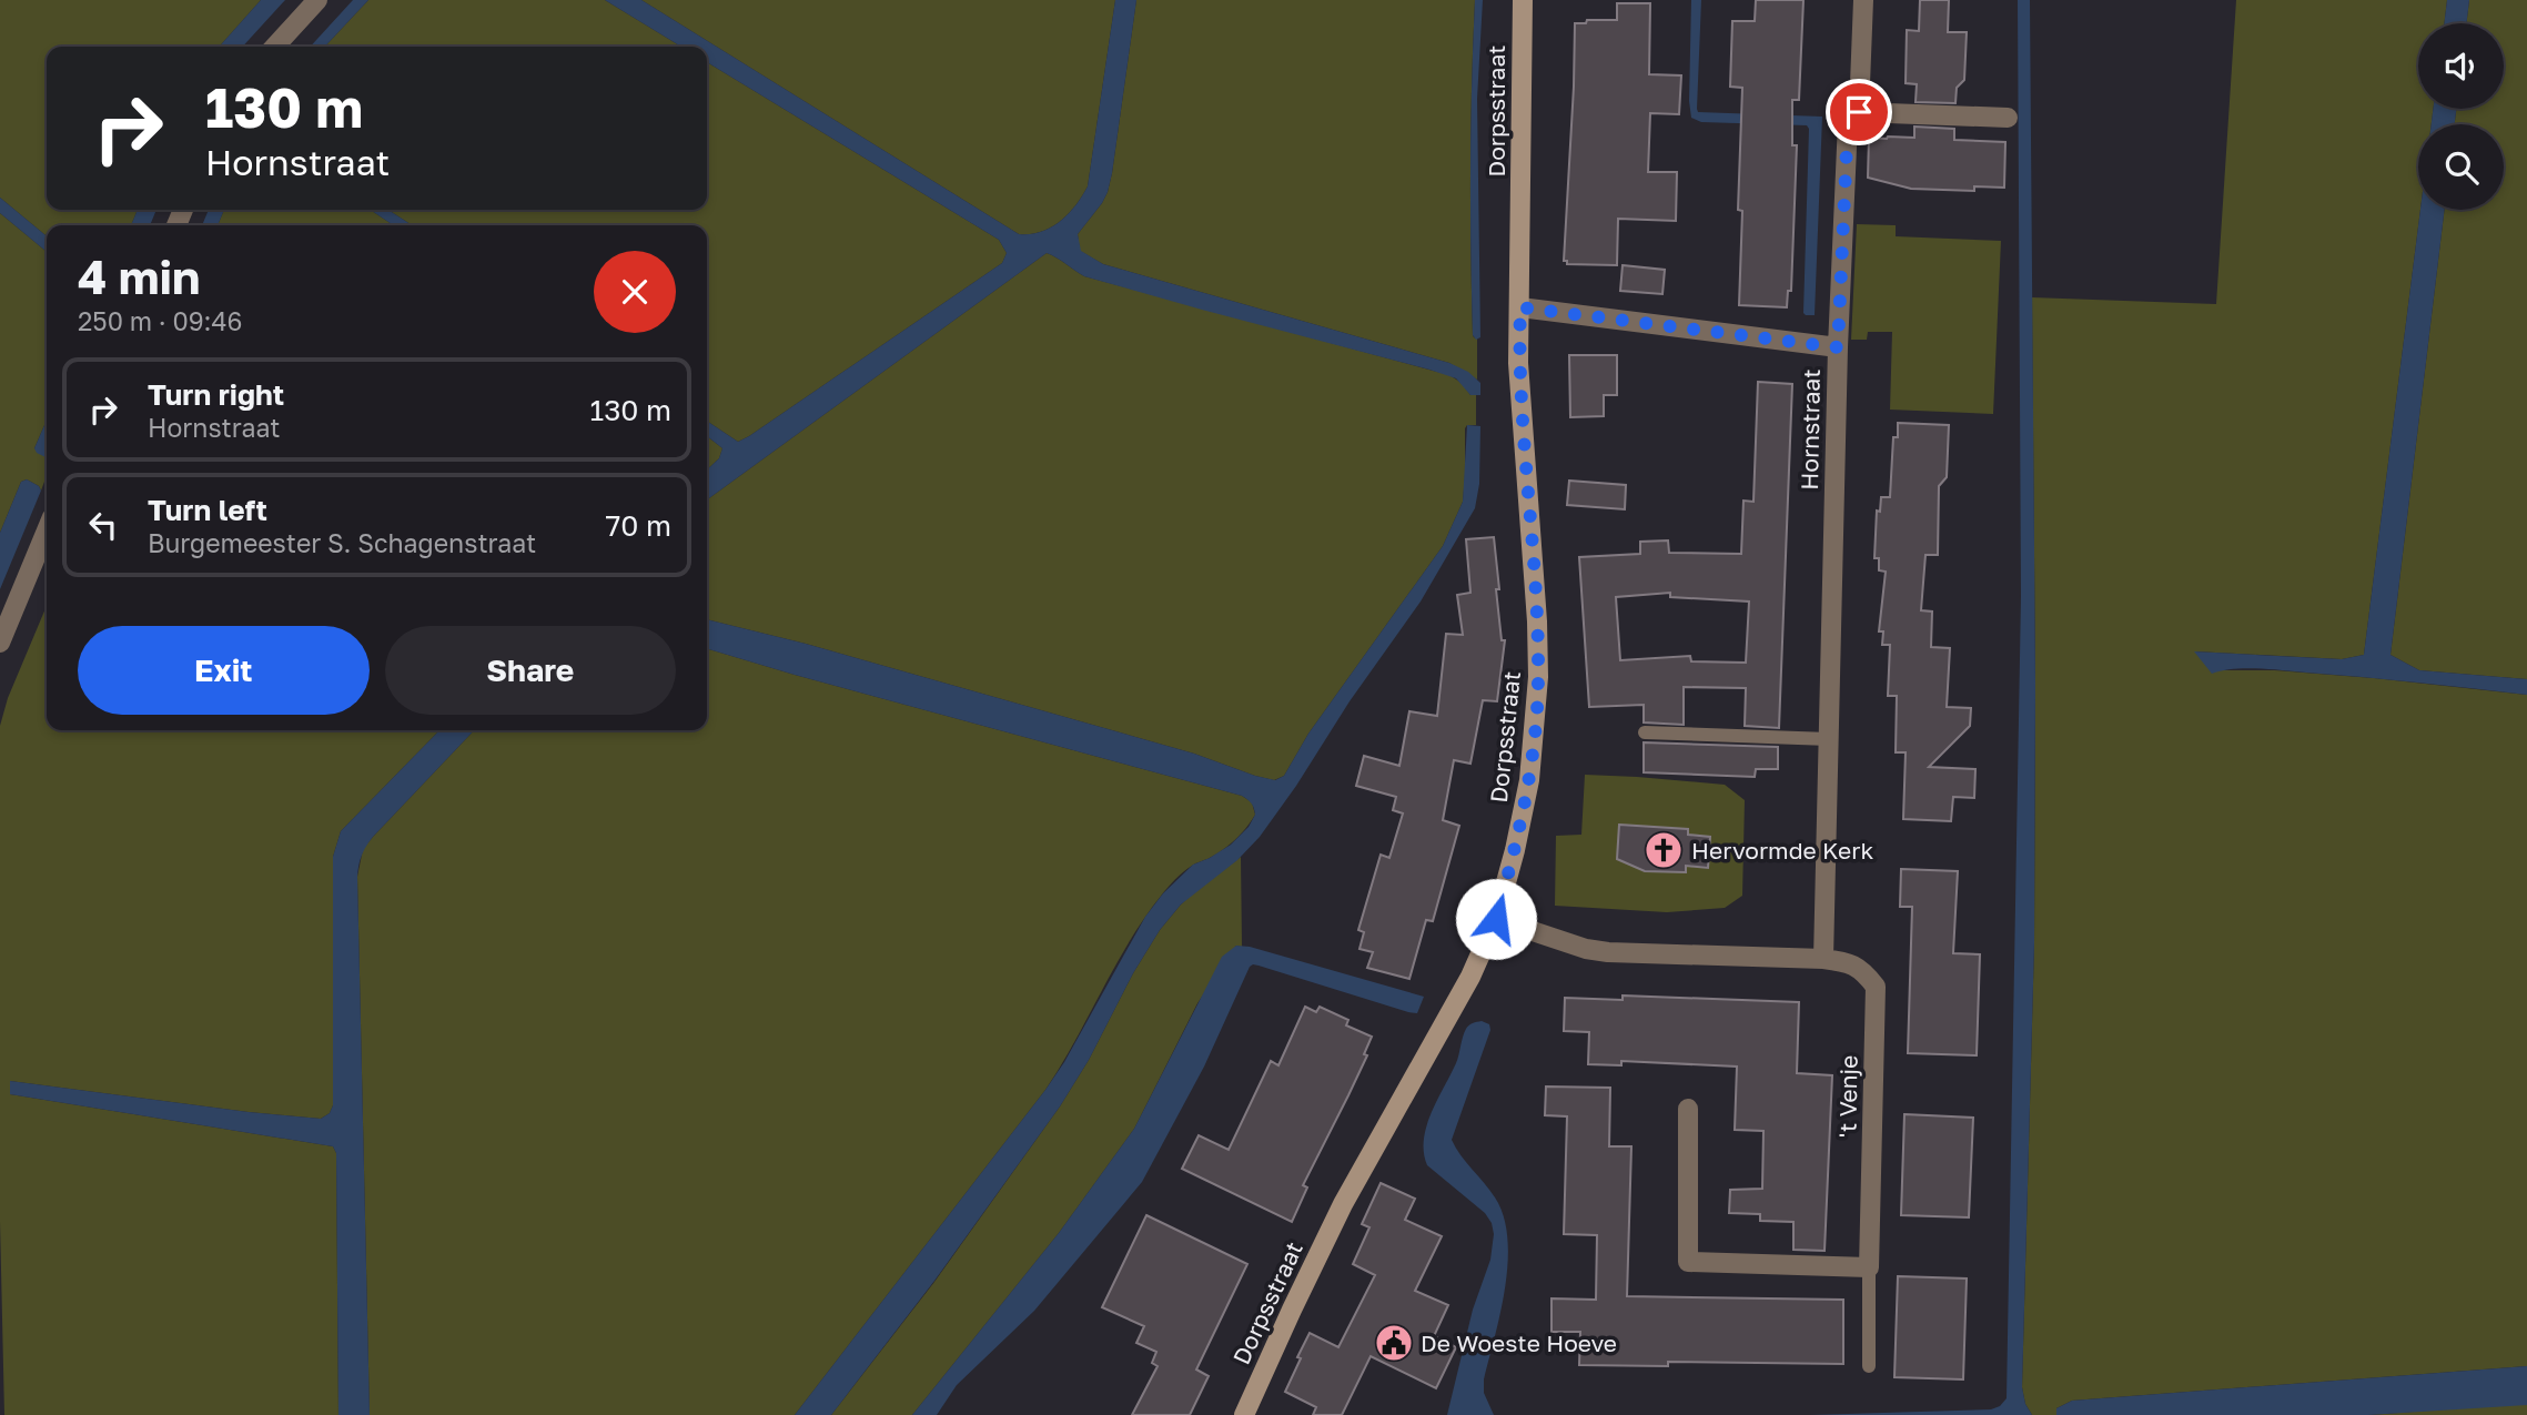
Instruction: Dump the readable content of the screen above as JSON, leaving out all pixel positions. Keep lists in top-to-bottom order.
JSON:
{
  "streets": {
    "street": ["Dorpsstraat", "Hornstraat", "'t Venje"]
  },
  "crossings": [
    ["Dorpsstraat", "Hornstraat"],
    ["Dorpsstraat", "'t Venje"],
    ["Hornstraat", "'t Venje"]
  ],
  "places": {
    "church": ["Hervormde Kerk"],
    "public building": ["De Woeste Hoeve"]
  },
  "page": {
    "turn": ["130 m", "Hornstraat"],
    "heading": ["4 min", "250 m · 09:46"],
    "list": [
      {
        "name": "Turn right",
        "note": "Hornstraat",
        "value": "130 m"
      },
      {
        "name": "Turn left",
        "note": "Burgemeester S. Schagenstraat",
        "value": "70 m"
      }
    ],
    "buttons": ["Exit", "Share"]
  }
}
